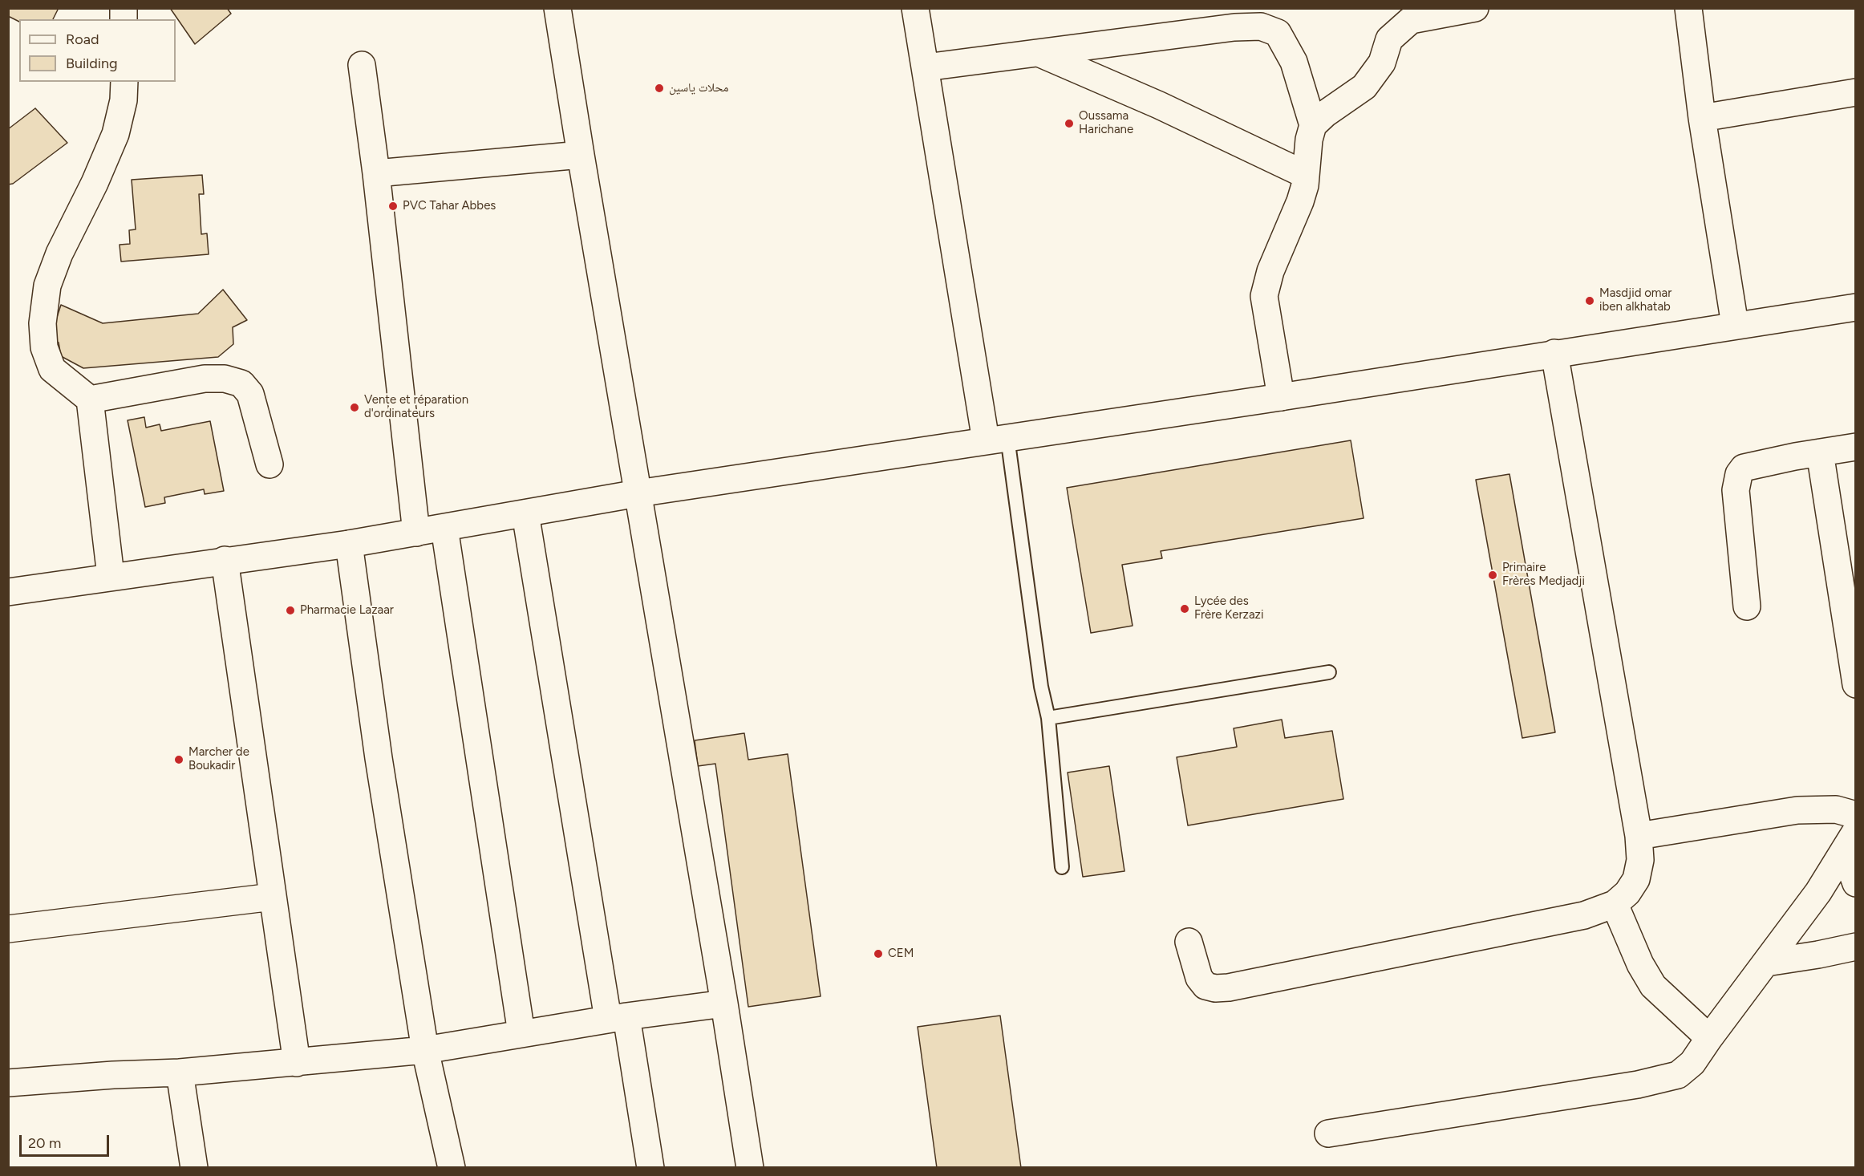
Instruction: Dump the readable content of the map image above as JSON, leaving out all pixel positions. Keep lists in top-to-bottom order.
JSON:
{
  "places": [
    "محلات ياسين",
    "Oussama Harichane",
    "PVC Tahar Abbes",
    "Masdjid omar iben alkhatab",
    "Vente et réparation d'ordinateurs",
    "Primaire Frères Medjadji",
    "Lycée des Frère Kerzazi",
    "Pharmacie Lazaar",
    "Marcher de Boukadir",
    "CEM"
  ],
  "legend": ["Road", "Building"],
  "scale_bar": "20 m"
}
